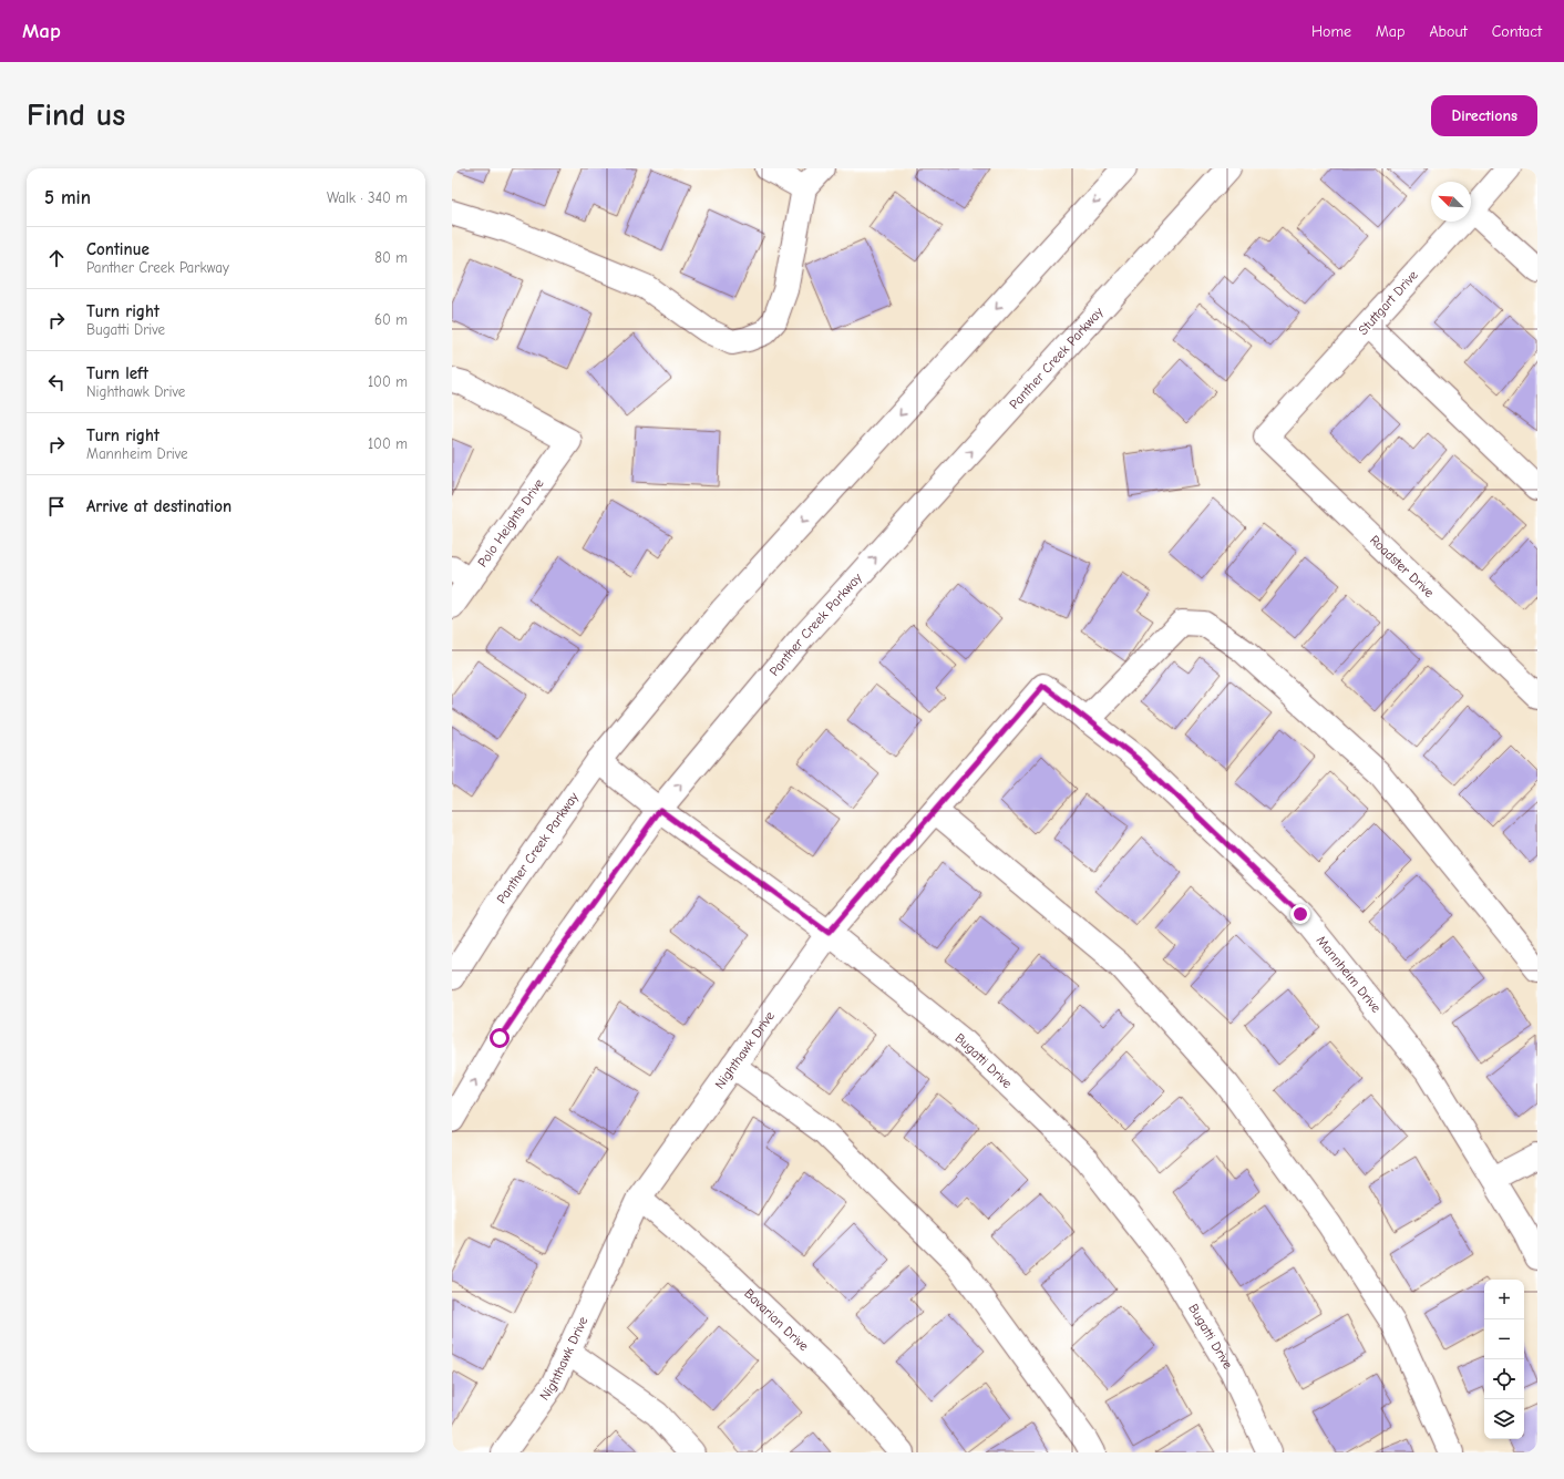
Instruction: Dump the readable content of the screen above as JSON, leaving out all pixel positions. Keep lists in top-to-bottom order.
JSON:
{
  "streets": {
    "street": [
      "Stuttgart Drive",
      "Panther Creek Parkway",
      "Polo Heights Drive",
      "Roadster Drive",
      "Mannheim Drive",
      "Nighthawk Drive",
      "Bugatti Drive",
      "Bavarian Drive"
    ]
  },
  "crossings": [
    ["Stuttgart Drive", "Roadster Drive"],
    ["Panther Creek Parkway", "Bugatti Drive"],
    ["Mannheim Drive", "Nighthawk Drive"],
    ["Nighthawk Drive", "Bugatti Drive"],
    ["Nighthawk Drive", "Bavarian Drive"]
  ],
  "north": "top left",
  "page": {
    "header": "Map",
    "nav": [
      "Home",
      "Map",
      "About",
      "Contact"
    ],
    "buttons": "Directions",
    "title": "Find us",
    "heading": ["5 min", "Walk · 340 m"],
    "list": [
      ["Continue", "Panther Creek Parkway", "80 m"],
      ["Turn right", "Bugatti Drive", "60 m"],
      ["Turn left", "Nighthawk Drive", "100 m"],
      ["Turn right", "Mannheim Drive", "100 m"],
      "Arrive at destination"
    ],
    "map_buttons": ["+", "−"]
  }
}
